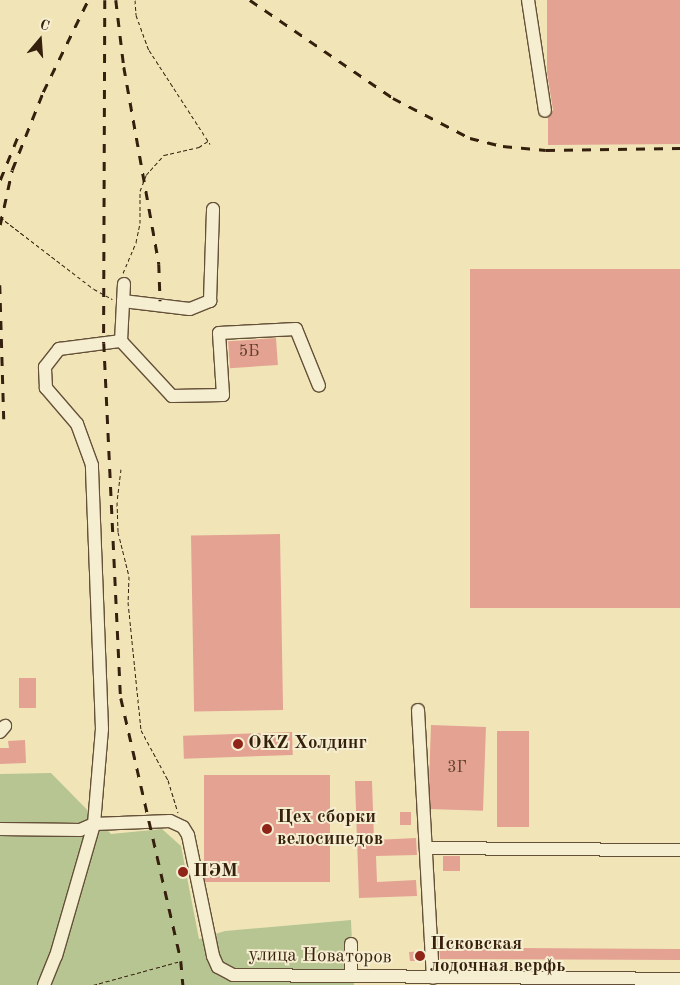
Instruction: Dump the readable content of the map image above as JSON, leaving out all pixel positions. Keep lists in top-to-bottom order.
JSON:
{
  "streets": {
    "street": ["улица Новаторов"]
  },
  "places": [
    "OKZ Холдинг",
    "Цех сборки велосипедов",
    "ПЭМ",
    "Псковская лодочная верфь"
  ],
  "house_numbers": ["5Б", "3Г"],
  "north": "top"
}
